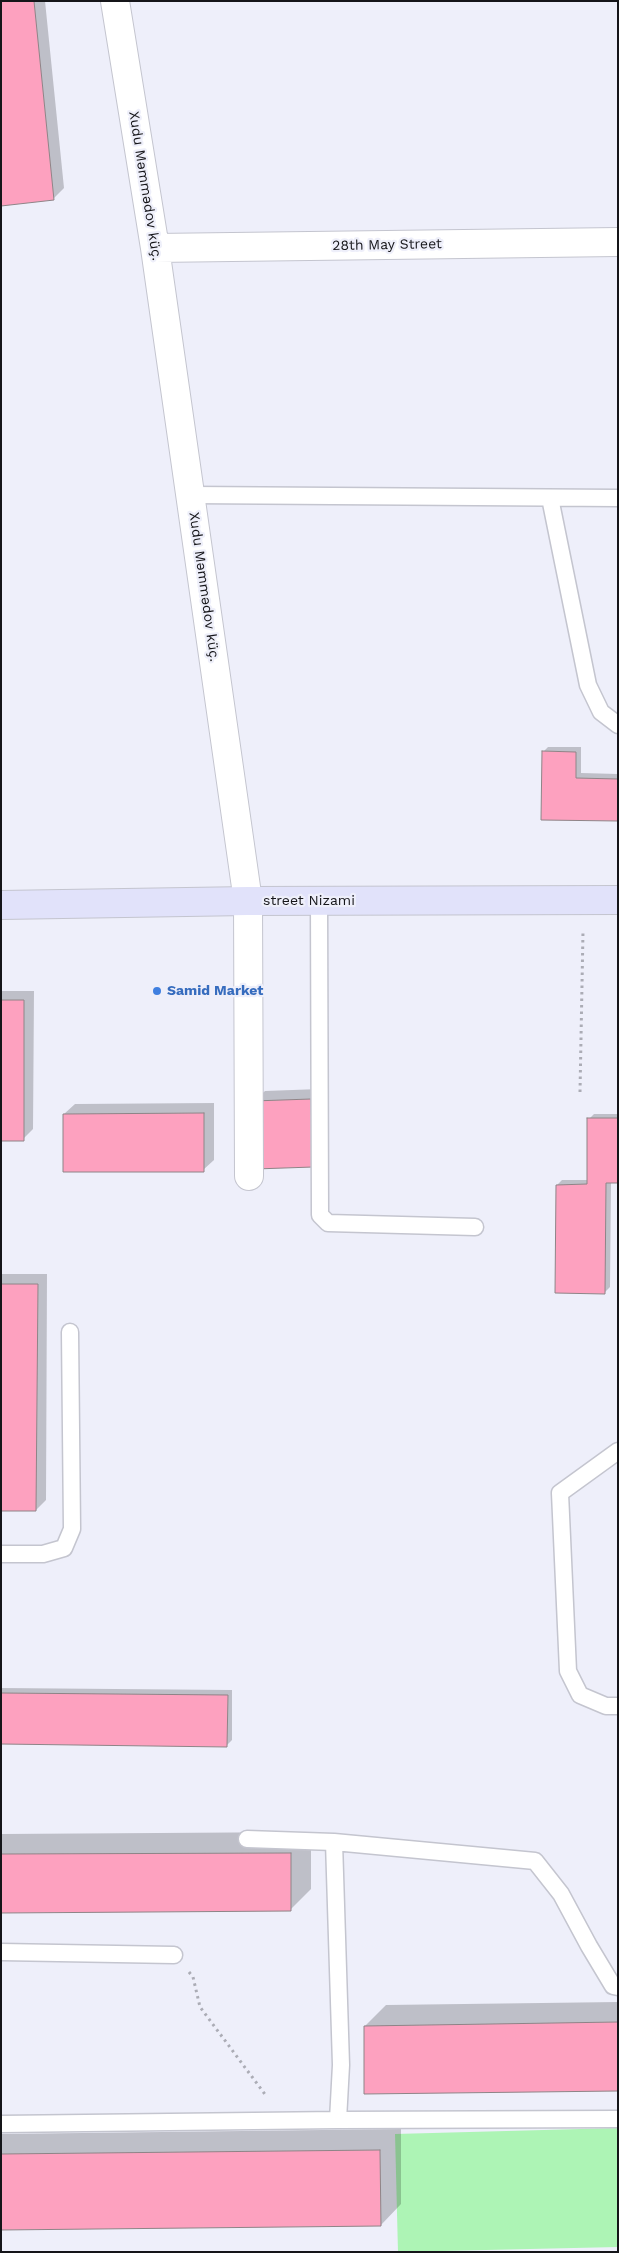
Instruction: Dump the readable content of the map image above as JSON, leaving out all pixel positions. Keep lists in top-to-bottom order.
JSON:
{
  "streets": {
    "main road": ["street Nizami"],
    "street": ["Xudu Məmmədov küç.", "28th May Street"]
  },
  "crossings": [
    ["Xudu Məmmədov küç.", "28th May Street"],
    ["Xudu Məmmədov küç.", "street Nizami"]
  ],
  "places": ["Samid Market"]
}
